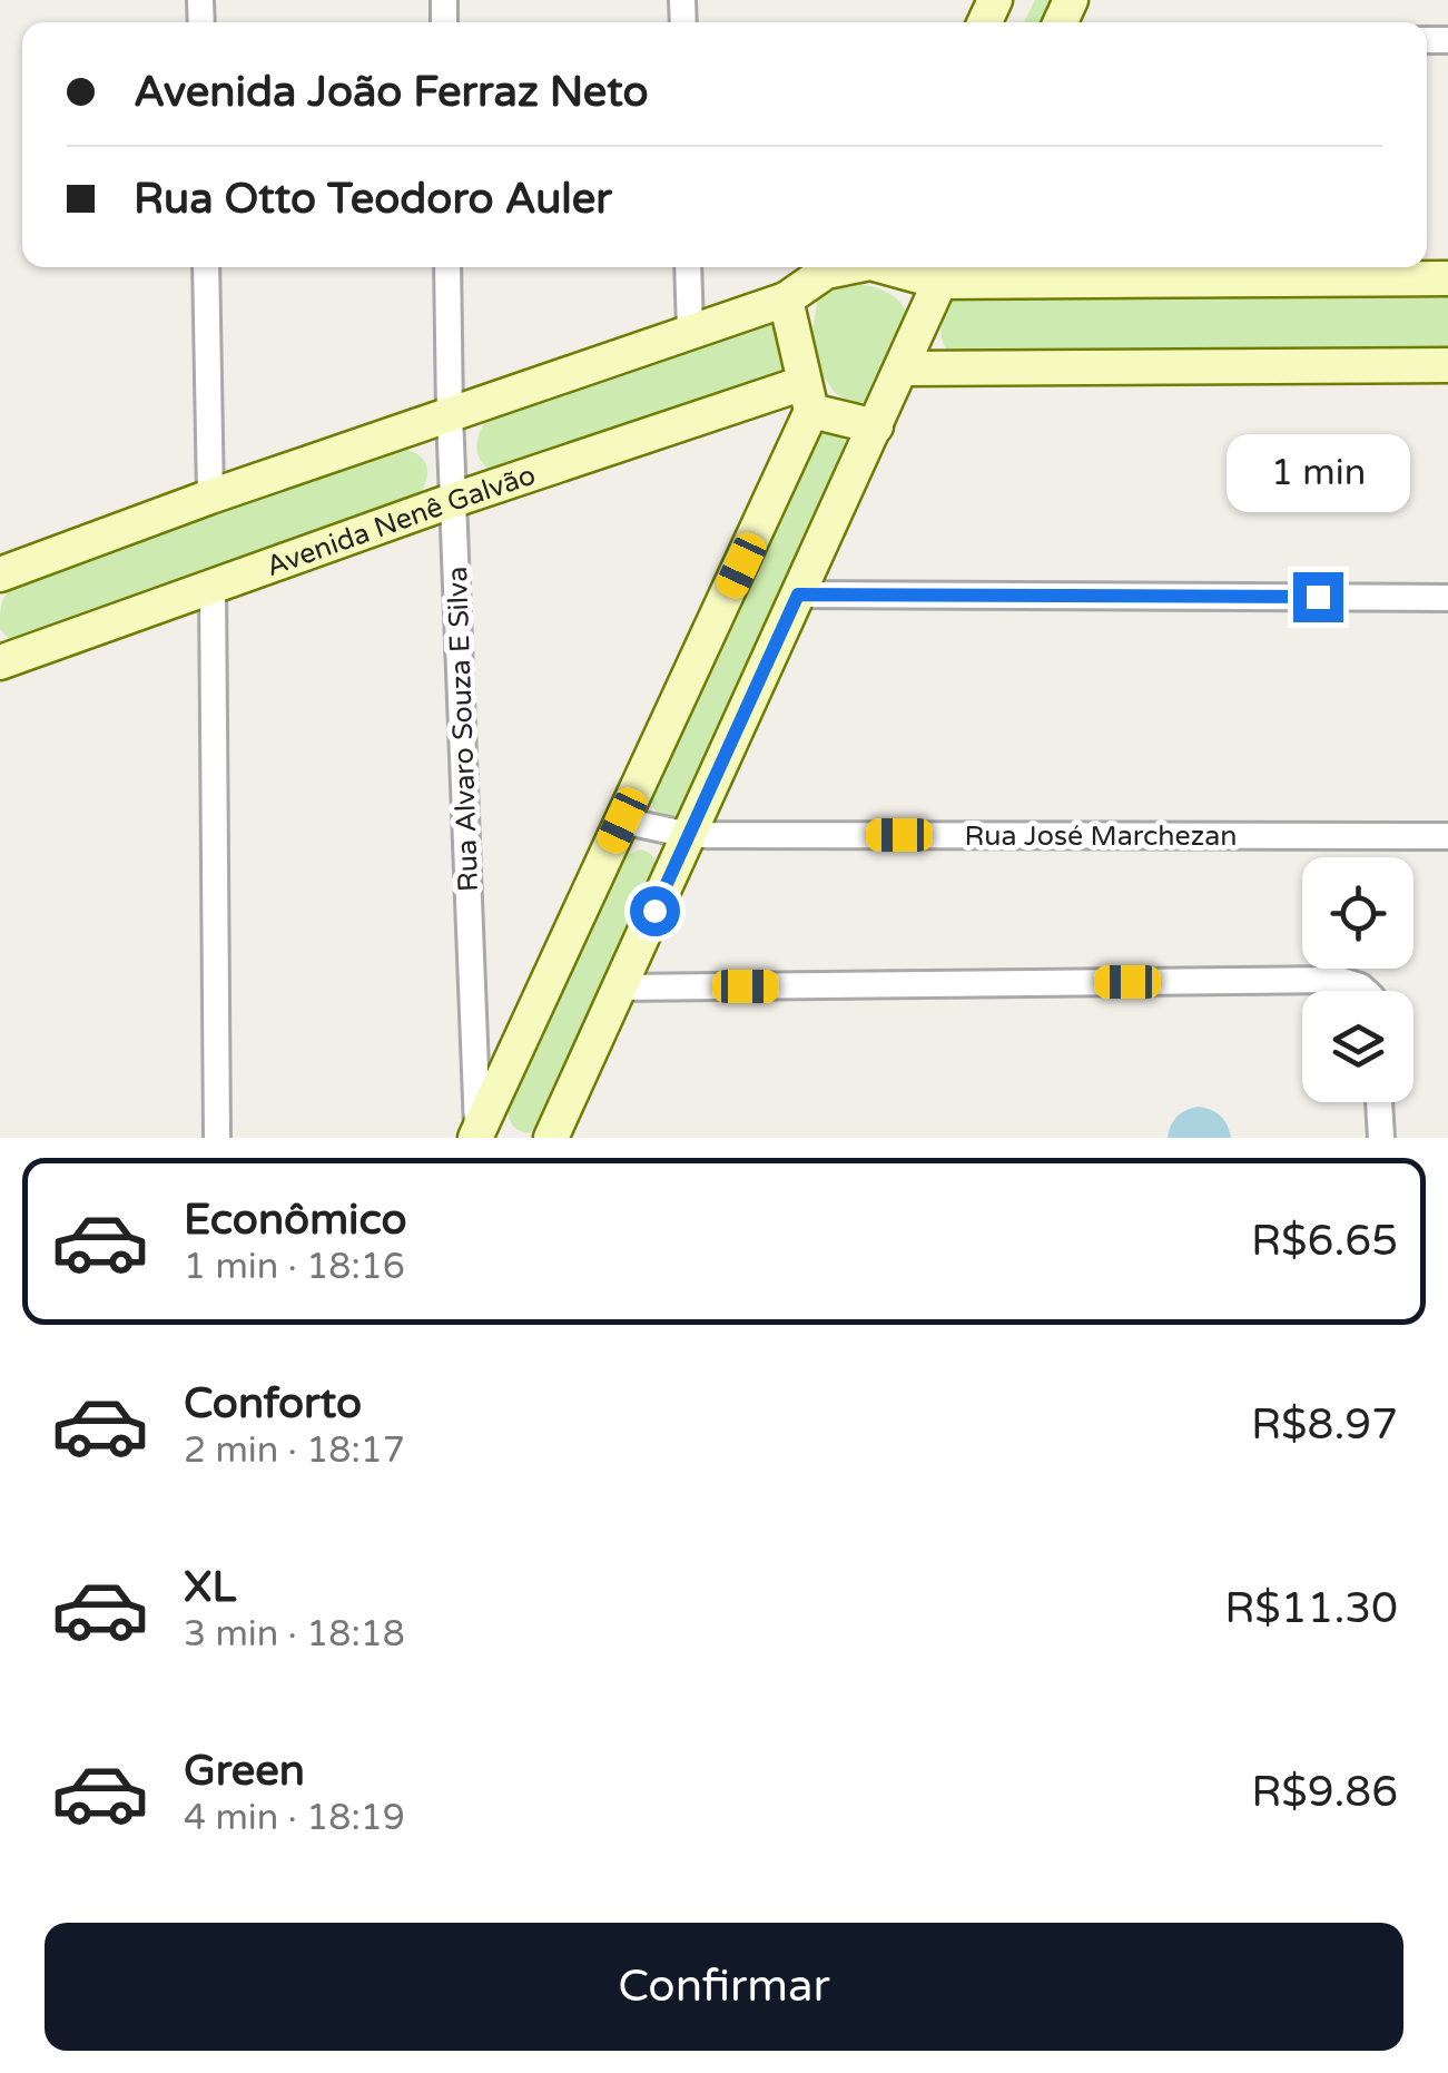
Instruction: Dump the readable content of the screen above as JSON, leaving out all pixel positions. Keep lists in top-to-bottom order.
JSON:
{
  "streets": {
    "main road": ["Avenida Nenê Galvão"],
    "street": ["Rua Alvaro Souza E Silva", "Rua José Marchezan"]
  },
  "crossings": [
    ["Avenida Nenê Galvão", "Rua Alvaro Souza E Silva"]
  ],
  "page": {
    "banner": ["Avenida João Ferraz Neto", "Rua Otto Teodoro Auler"],
    "bubble": "1 min",
    "list": [
      {
        "name": "Econômico",
        "note": "1 min · 18:16",
        "value": "R$6.65"
      },
      {
        "name": "Conforto",
        "note": "2 min · 18:17",
        "value": "R$8.97"
      },
      {
        "name": "XL",
        "note": "3 min · 18:18",
        "value": "R$11.30"
      },
      {
        "name": "Green",
        "note": "4 min · 18:19",
        "value": "R$9.86"
      }
    ],
    "buttons": "Confirmar"
  }
}
